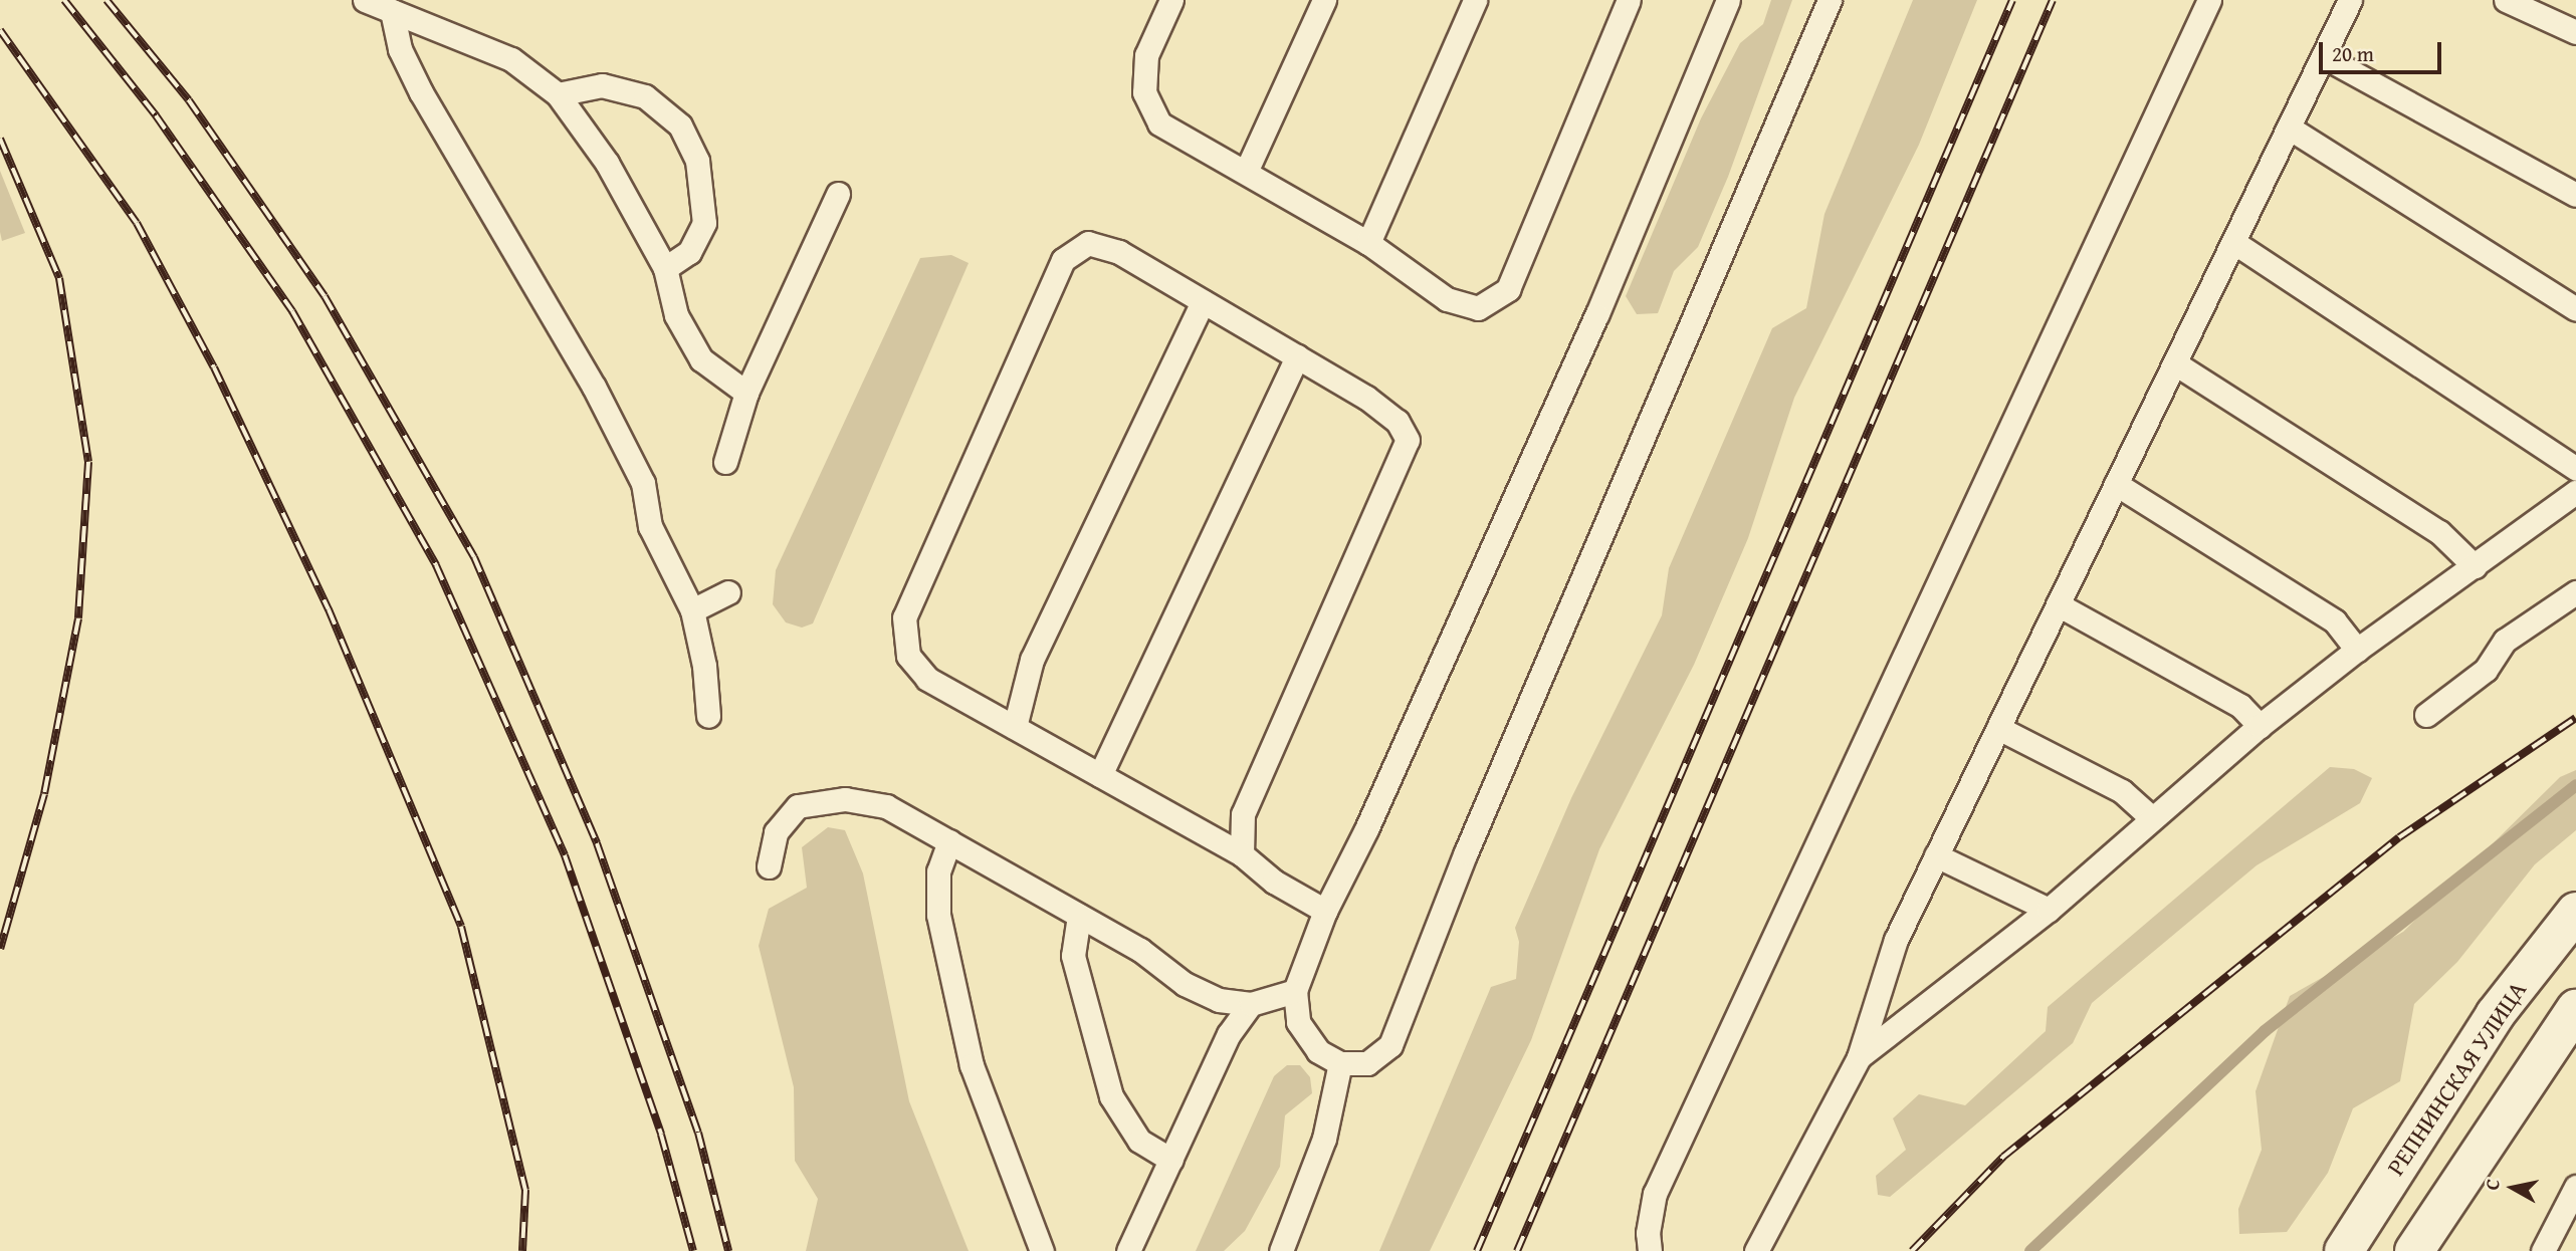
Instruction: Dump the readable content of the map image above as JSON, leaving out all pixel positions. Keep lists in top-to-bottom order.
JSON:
{
  "streets": {
    "street": ["РЕПНИНСКАЯ УЛИЦА"]
  },
  "scale_bar": "20 m",
  "north": "left"
}
